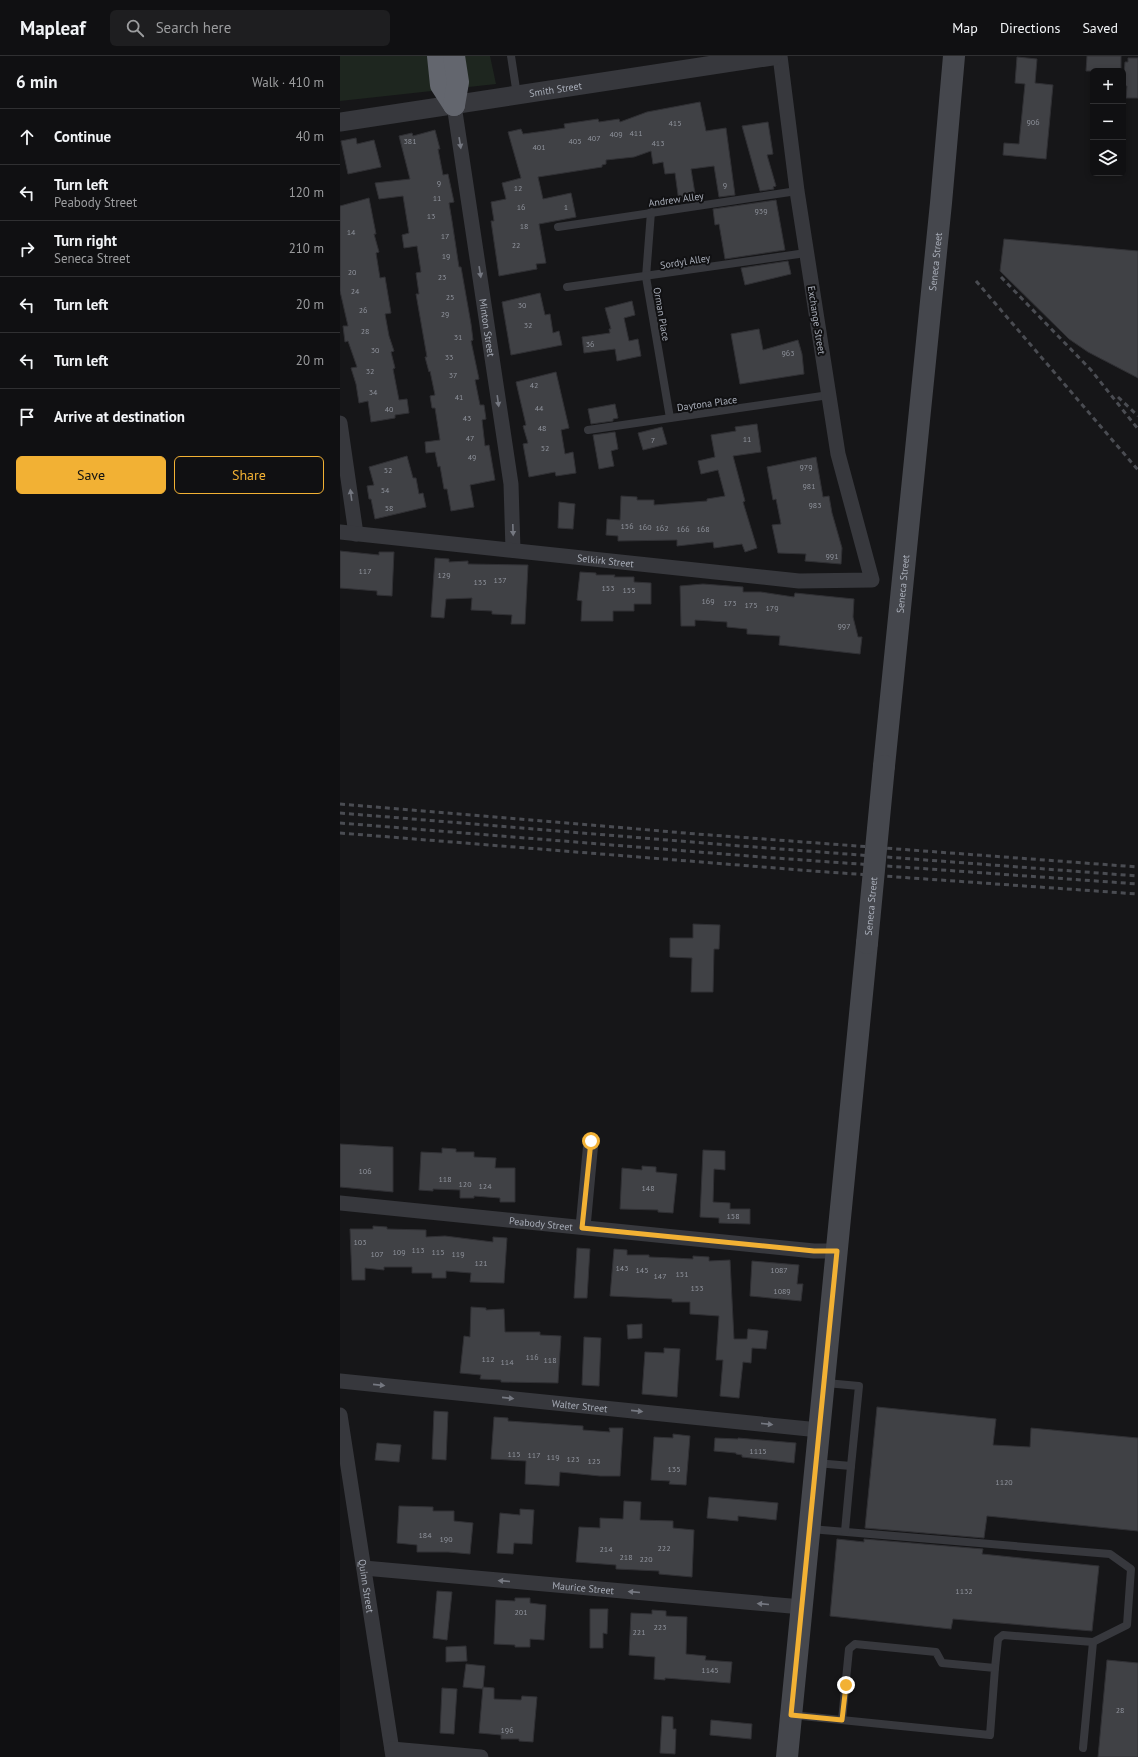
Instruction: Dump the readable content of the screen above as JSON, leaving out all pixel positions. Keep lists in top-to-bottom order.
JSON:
{
  "streets": {
    "main road": ["Seneca Street"],
    "street": [
      "Smith Street",
      "Exchange Street",
      "Minton Street",
      "Selkirk Street",
      "Peabody Street",
      "Walter Street",
      "Quinn Street",
      "Maurice Street"
    ],
    "lane": [
      "Andrew Alley",
      "Sordyl Alley",
      "Orman Place",
      "Daytona Place"
    ]
  },
  "crossings": [
    ["Smith Street", "Minton Street"],
    ["Andrew Alley", "Orman Place"],
    ["Andrew Alley", "Exchange Street"],
    ["Sordyl Alley", "Orman Place"],
    ["Sordyl Alley", "Exchange Street"],
    ["Seneca Street", "Peabody Street"],
    ["Seneca Street", "Walter Street"],
    ["Seneca Street", "Maurice Street"],
    ["Orman Place", "Daytona Place"],
    ["Exchange Street", "Daytona Place"],
    ["Exchange Street", "Selkirk Street"],
    ["Minton Street", "Selkirk Street"],
    ["Quinn Street", "Maurice Street"]
  ],
  "one_way": ["Minton Street", "Walter Street", "Maurice Street"],
  "house_numbers": [
    "906",
    "415",
    "411",
    "409",
    "407",
    "381",
    "405",
    "413",
    "401",
    "9",
    "9",
    "12",
    "11",
    "16",
    "1",
    "939",
    "13",
    "18",
    "14",
    "17",
    "22",
    "19",
    "20",
    "23",
    "24",
    "25",
    "30",
    "26",
    "29",
    "32",
    "28",
    "31",
    "36",
    "30",
    "963",
    "33",
    "32",
    "37",
    "42",
    "34",
    "41",
    "44",
    "40",
    "43",
    "48",
    "47",
    "11",
    "7",
    "52",
    "49",
    "979",
    "52",
    "981",
    "54",
    "983",
    "58",
    "156",
    "160",
    "162",
    "166",
    "168",
    "991",
    "117",
    "129",
    "137",
    "133",
    "153",
    "155",
    "169",
    "173",
    "175",
    "179",
    "997",
    "106",
    "118",
    "120",
    "124",
    "148",
    "158",
    "103",
    "113",
    "109",
    "115",
    "107",
    "119",
    "121",
    "143",
    "145",
    "1087",
    "151",
    "147",
    "153",
    "1089",
    "116",
    "112",
    "118",
    "114",
    "1115",
    "115",
    "117",
    "119",
    "123",
    "125",
    "135",
    "1120",
    "184",
    "190",
    "222",
    "214",
    "218",
    "220",
    "1132",
    "201",
    "223",
    "221",
    "1145",
    "28",
    "196"
  ],
  "page": {
    "header": "Mapleaf",
    "search": "Search here",
    "nav": ["Map", "Directions", "Saved"],
    "heading": ["6 min", "Walk · 410 m"],
    "map_buttons": ["+", "−"],
    "list": [
      ["Continue", "40 m"],
      ["Turn left", "Peabody Street", "120 m"],
      ["Turn right", "Seneca Street", "210 m"],
      ["Turn left", "20 m"],
      ["Turn left", "20 m"],
      "Arrive at destination"
    ],
    "buttons": ["Save", "Share"]
  }
}
